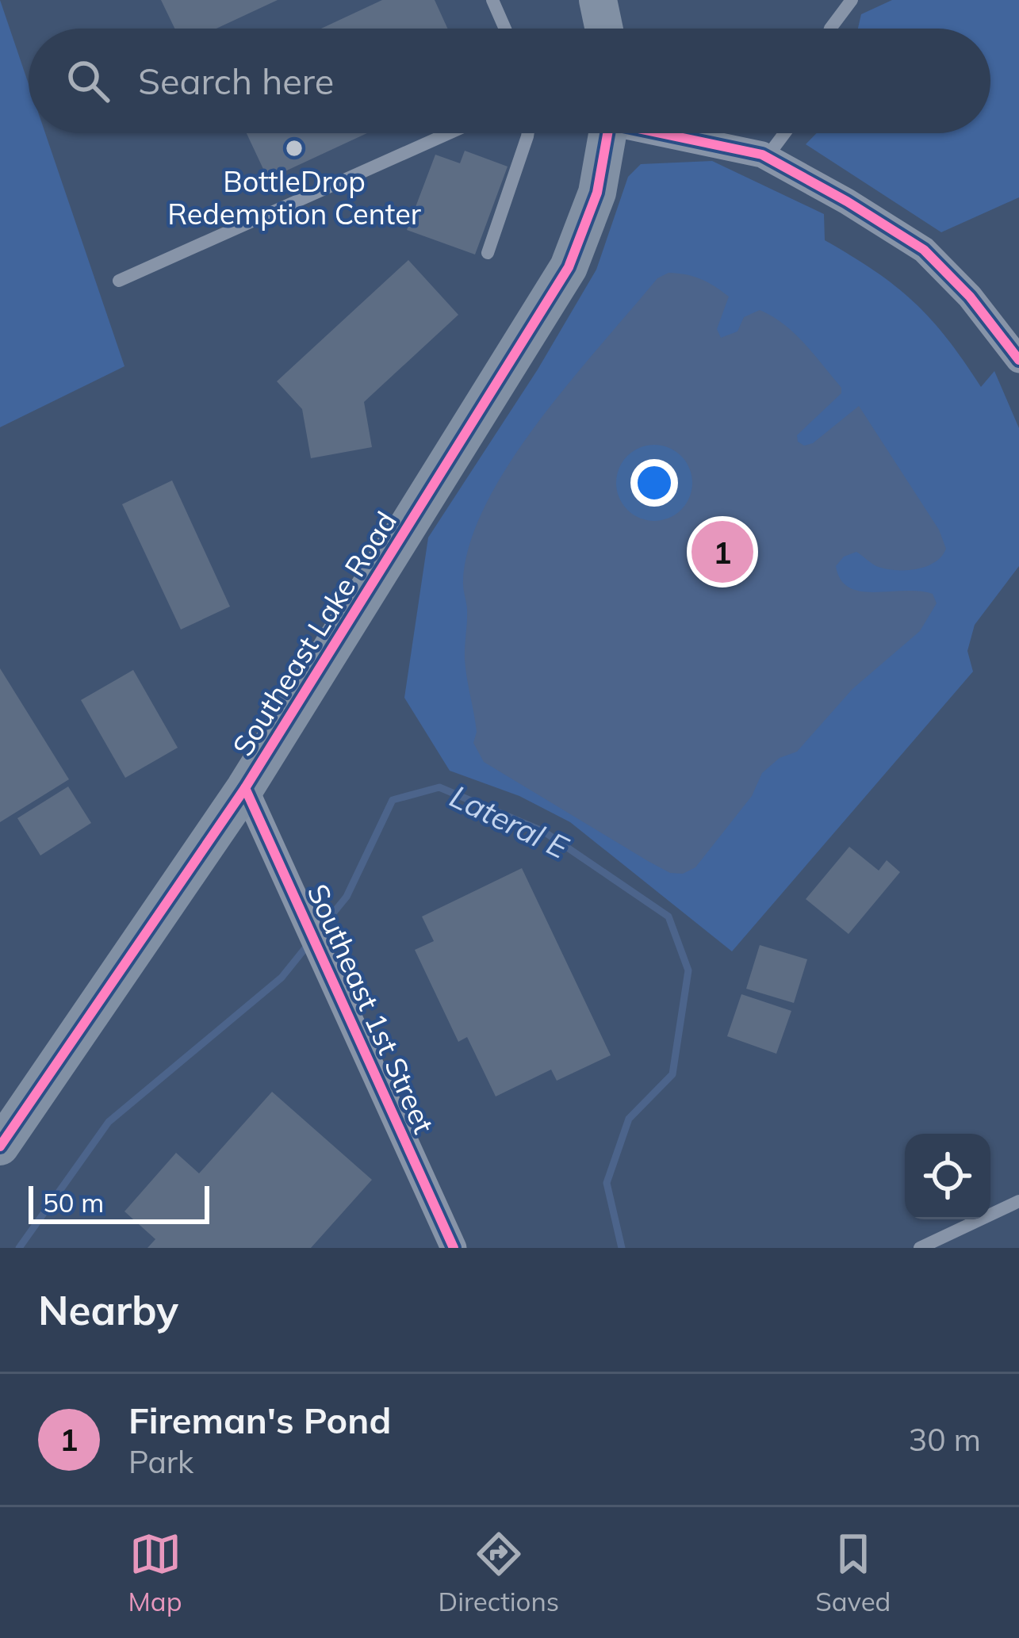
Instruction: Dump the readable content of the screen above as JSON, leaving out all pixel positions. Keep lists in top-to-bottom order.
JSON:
{
  "streets": {
    "street": ["Southeast Lake Road", "Southeast 1st Street"]
  },
  "crossings": [
    ["Southeast Lake Road", "Southeast 1st Street"]
  ],
  "water": ["Lateral E"],
  "places": ["BottleDrop Redemption Center"],
  "scale_bar": "50 m",
  "page": {
    "search": "Search here",
    "pins": "1",
    "scale": "50 m",
    "heading": "Nearby",
    "list": [
      {
        "mark": "1",
        "name": "Fireman's Pond",
        "note": "Park",
        "value": "30 m"
      }
    ],
    "nav": ["Map", "Directions", "Saved"]
  }
}
